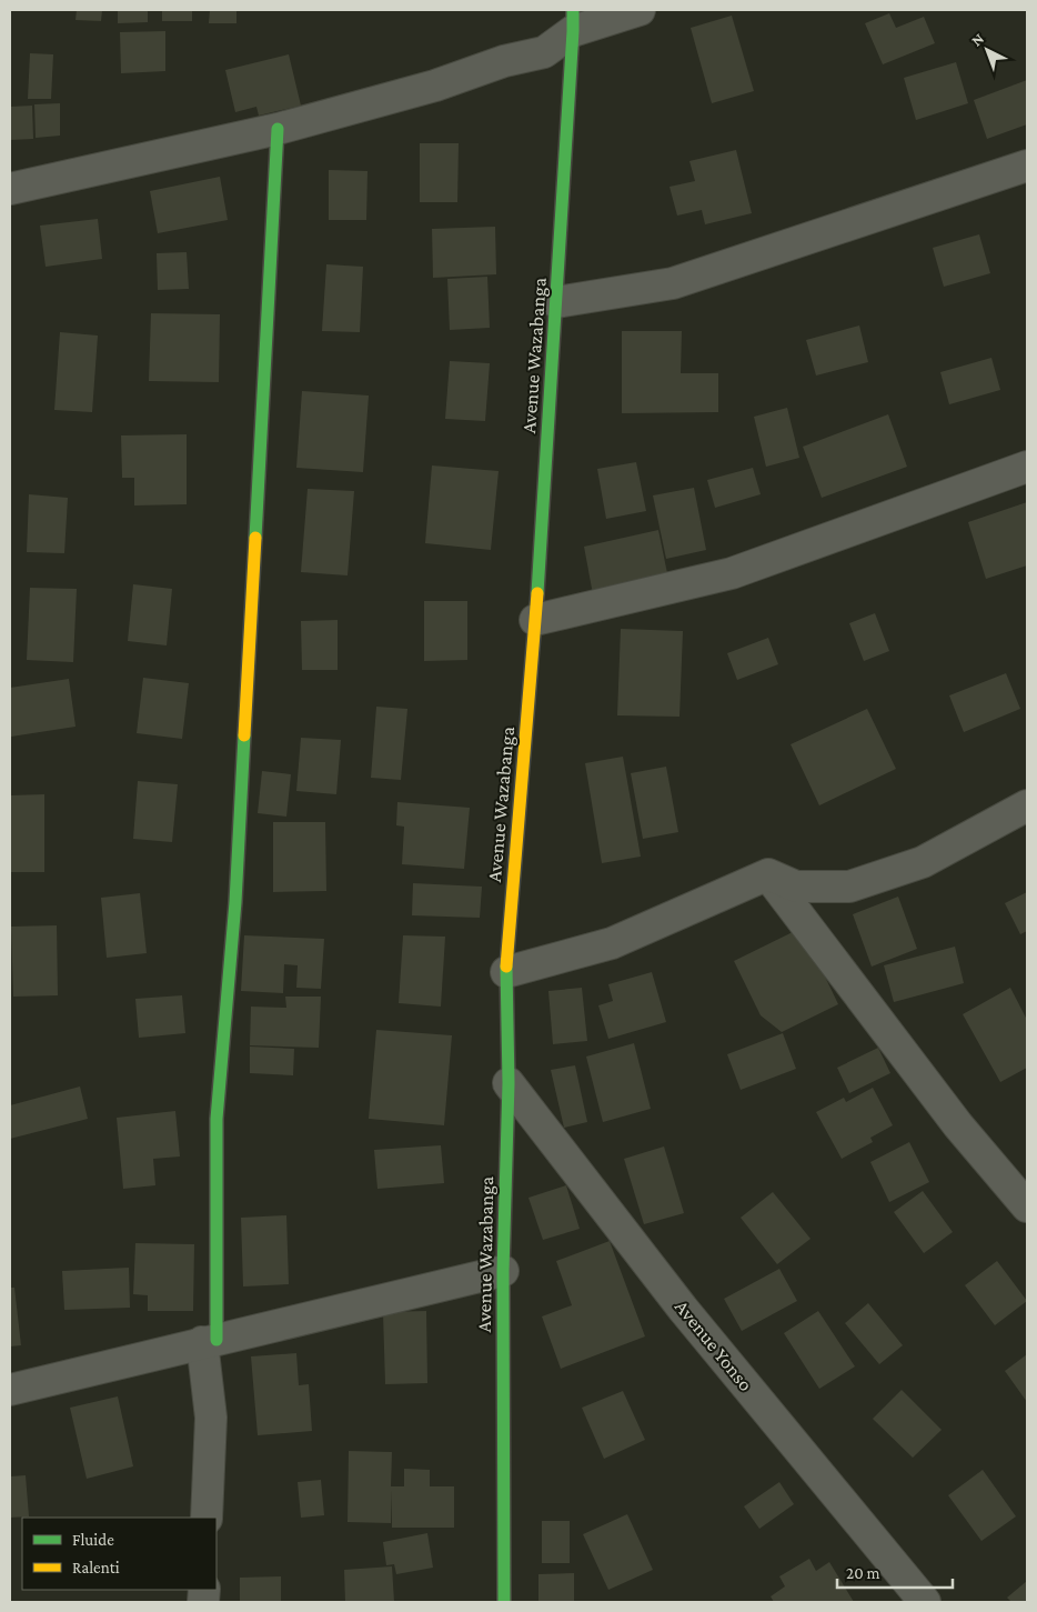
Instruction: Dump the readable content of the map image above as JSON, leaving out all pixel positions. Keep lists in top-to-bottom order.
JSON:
{
  "streets": {
    "main road": ["Avenue Wazabanga"],
    "street": ["Avenue Yonso"]
  },
  "crossings": [
    ["Avenue Wazabanga", "Avenue Yonso"]
  ],
  "legend": ["Fluide", "Ralenti"],
  "scale_bar": "20 m",
  "north": "top left"
}
